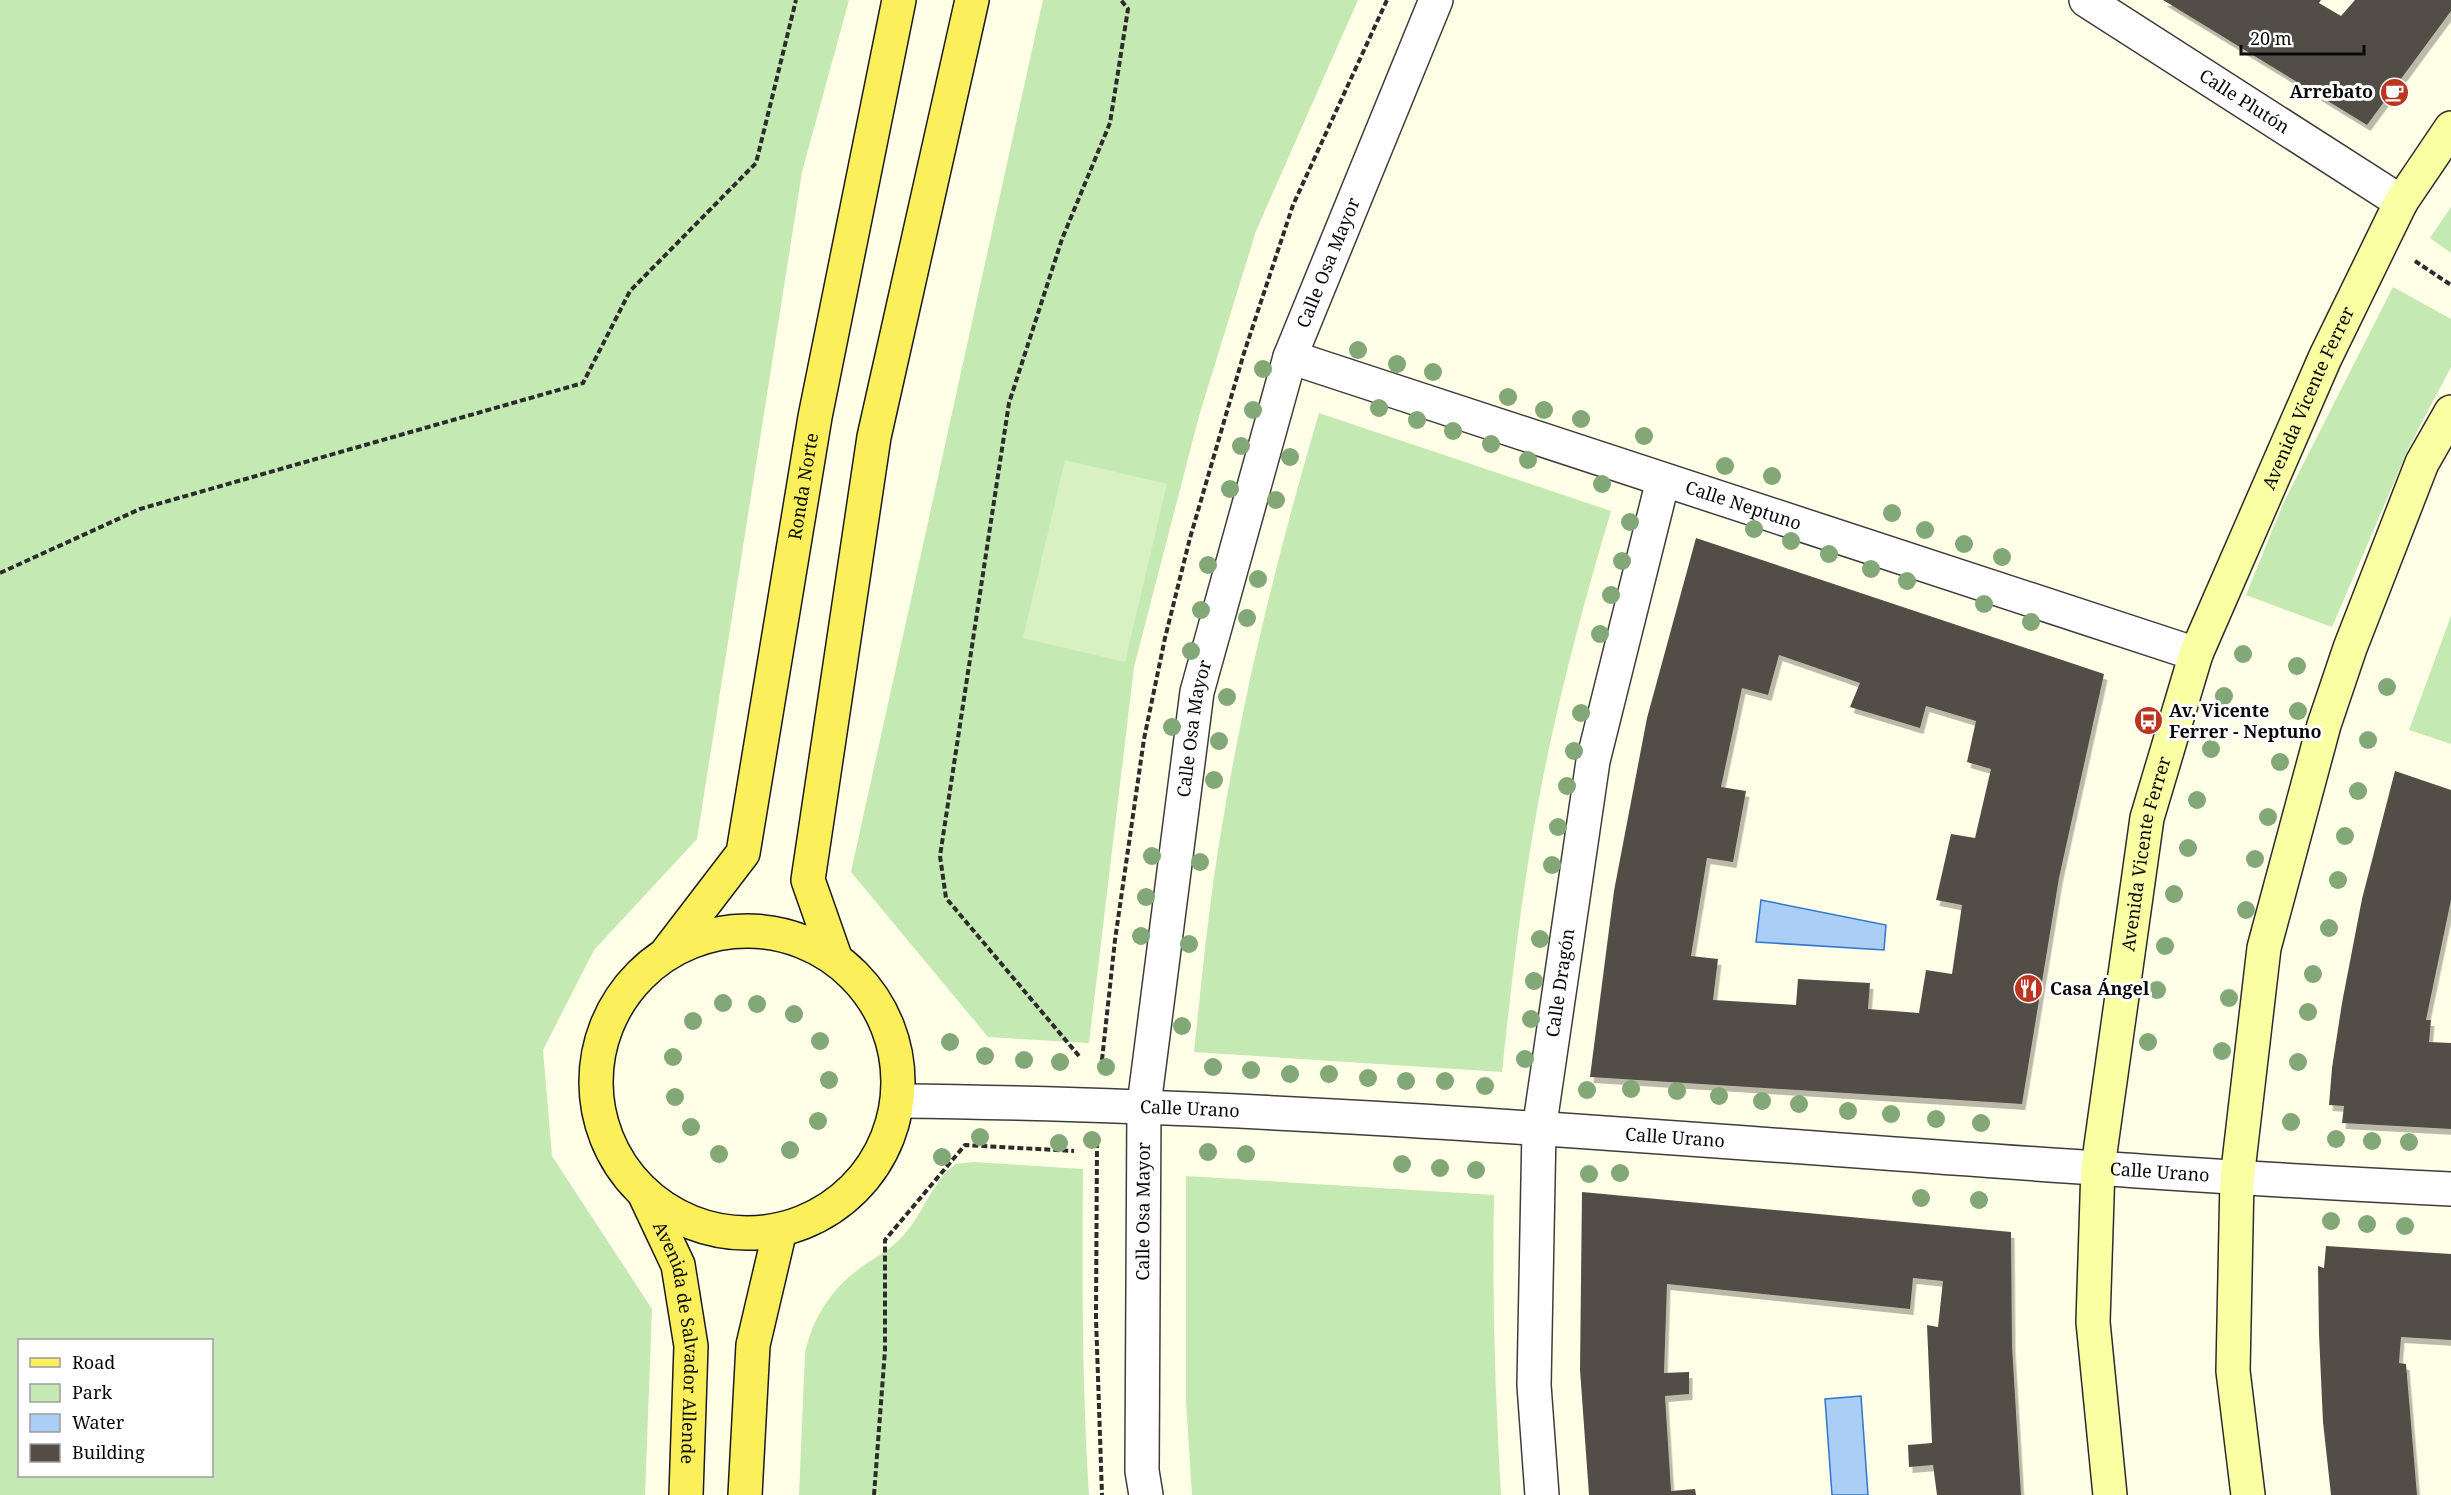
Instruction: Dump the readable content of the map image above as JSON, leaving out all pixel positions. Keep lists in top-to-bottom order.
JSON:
{
  "streets": {
    "main road": ["Avenida Vicente Ferrer", "Ronda Norte", "Avenida de Salvador Allende"],
    "street": [
      "Calle Plutón",
      "Calle Osa Mayor",
      "Calle Neptuno",
      "Calle Dragón",
      "Calle Urano"
    ]
  },
  "crossings": [
    ["Calle Plutón", "Avenida Vicente Ferrer"],
    ["Calle Osa Mayor", "Calle Neptuno"],
    ["Calle Osa Mayor", "Calle Urano"],
    ["Avenida Vicente Ferrer", "Calle Neptuno"],
    ["Avenida Vicente Ferrer", "Calle Urano"],
    ["Calle Neptuno", "Calle Dragón"],
    ["Calle Dragón", "Calle Urano"]
  ],
  "places": {
    "cafe": ["Arrebato"],
    "bus stop": ["Av. Vicente Ferrer - Neptuno"],
    "restaurant": ["Casa Ángel"]
  },
  "legend": [
    "Road",
    "Park",
    "Water",
    "Building"
  ],
  "scale_bar": "20 m"
}
